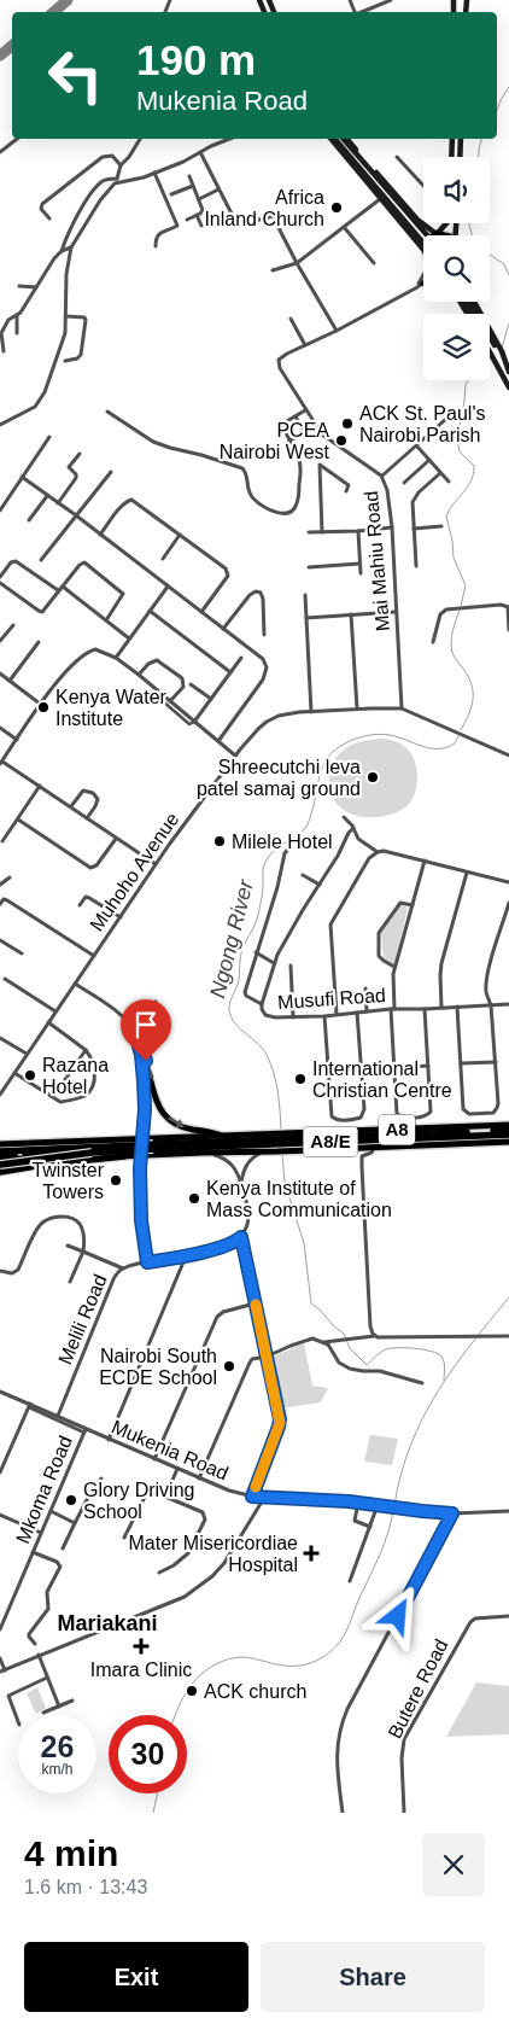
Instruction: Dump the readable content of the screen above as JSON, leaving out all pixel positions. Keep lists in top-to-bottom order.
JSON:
{
  "streets": {
    "highway": ["A8/E"],
    "main road": ["A8"],
    "street": [
      "Mai Mahiu Road",
      "Muhoho Avenue",
      "Musufi Road",
      "Melili Road",
      "Mukenia Road",
      "Mkoma Road",
      "Butere Road"
    ]
  },
  "crossings": [
    ["Mai Mahiu Road", "Muhoho Avenue"],
    ["A8", "A8/E"],
    ["Melili Road", "Mukenia Road"],
    ["Mukenia Road", "Mkoma Road"]
  ],
  "districts": ["Mariakani"],
  "water": ["Ngong River"],
  "places": {
    "other": [
      "Africa Inland Church",
      "ACK St. Paul's Nairobi Parish",
      "PCEA Nairobi West",
      "Kenya Water Institute",
      "Shreecutchi leva patel samaj ground",
      "Milele Hotel",
      "Razana Hotel",
      "International Christian Centre",
      "Twinster Towers",
      "Kenya Institute of Mass Communication",
      "Nairobi South ECDE School",
      "Glory Driving School",
      "ACK church"
    ],
    "health": ["Mater Misericordiae Hospital", "Imara Clinic"]
  },
  "page": {
    "turn": ["190 m", "Mukenia Road"],
    "speed": "26 km/h",
    "limit": "30",
    "heading": ["4 min", "1.6 km · 13:43"],
    "buttons": ["Exit", "Share"]
  }
}
